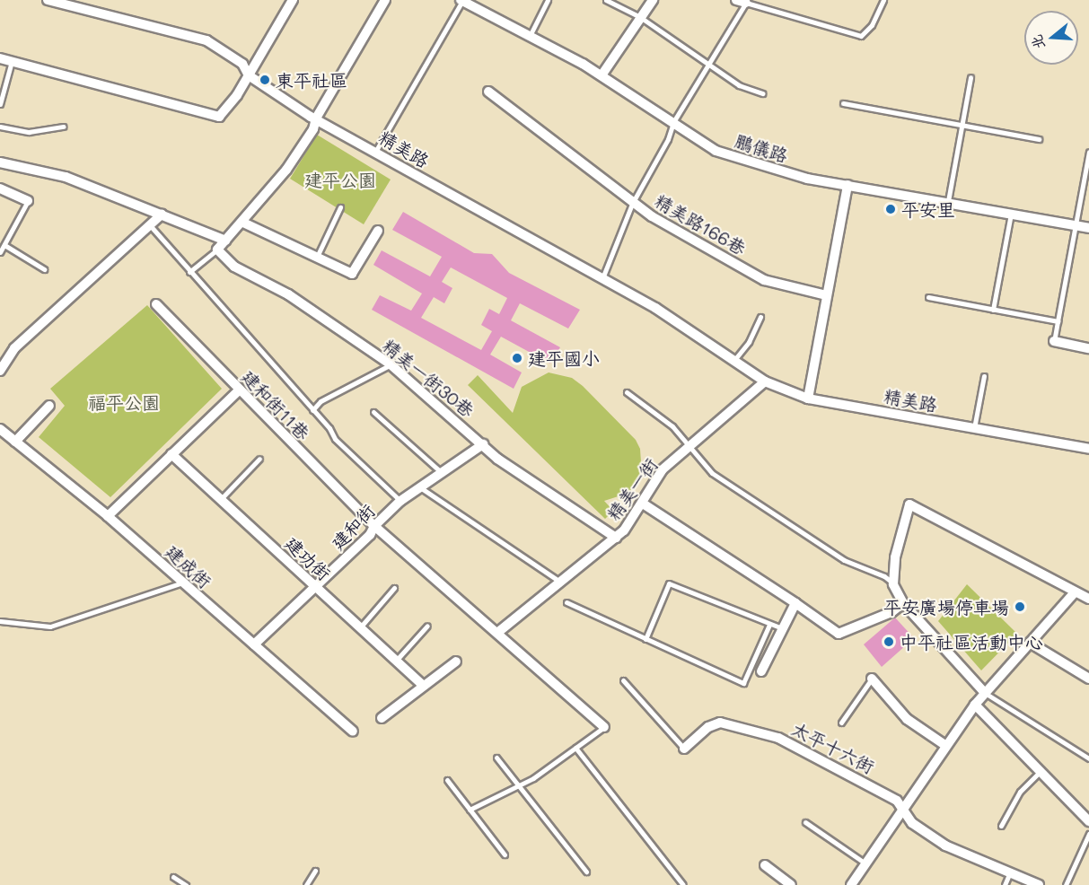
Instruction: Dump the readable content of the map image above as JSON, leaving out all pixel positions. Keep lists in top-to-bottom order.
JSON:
{
  "streets": {
    "street": [
      "鵬儀路",
      "精美路",
      "精美路166巷",
      "精美一街30巷",
      "建和街11巷",
      "精美一街",
      "建和街",
      "建功街",
      "建成街",
      "太平十六街"
    ]
  },
  "crossings": [
    ["精美路", "精美一街"],
    ["精美一街30巷", "精美一街"],
    ["精美一街30巷", "建和街"],
    ["建和街11巷", "精美一街"],
    ["建和街11巷", "建和街"],
    ["建和街", "建功街"],
    ["建和街", "建成街"]
  ],
  "parks": ["建平公園", "福平公園"],
  "places": [
    "東平社區",
    "平安里",
    "建平國小",
    "平安廣場停車場",
    "中平社區活動中心"
  ],
  "north": "left"
}
